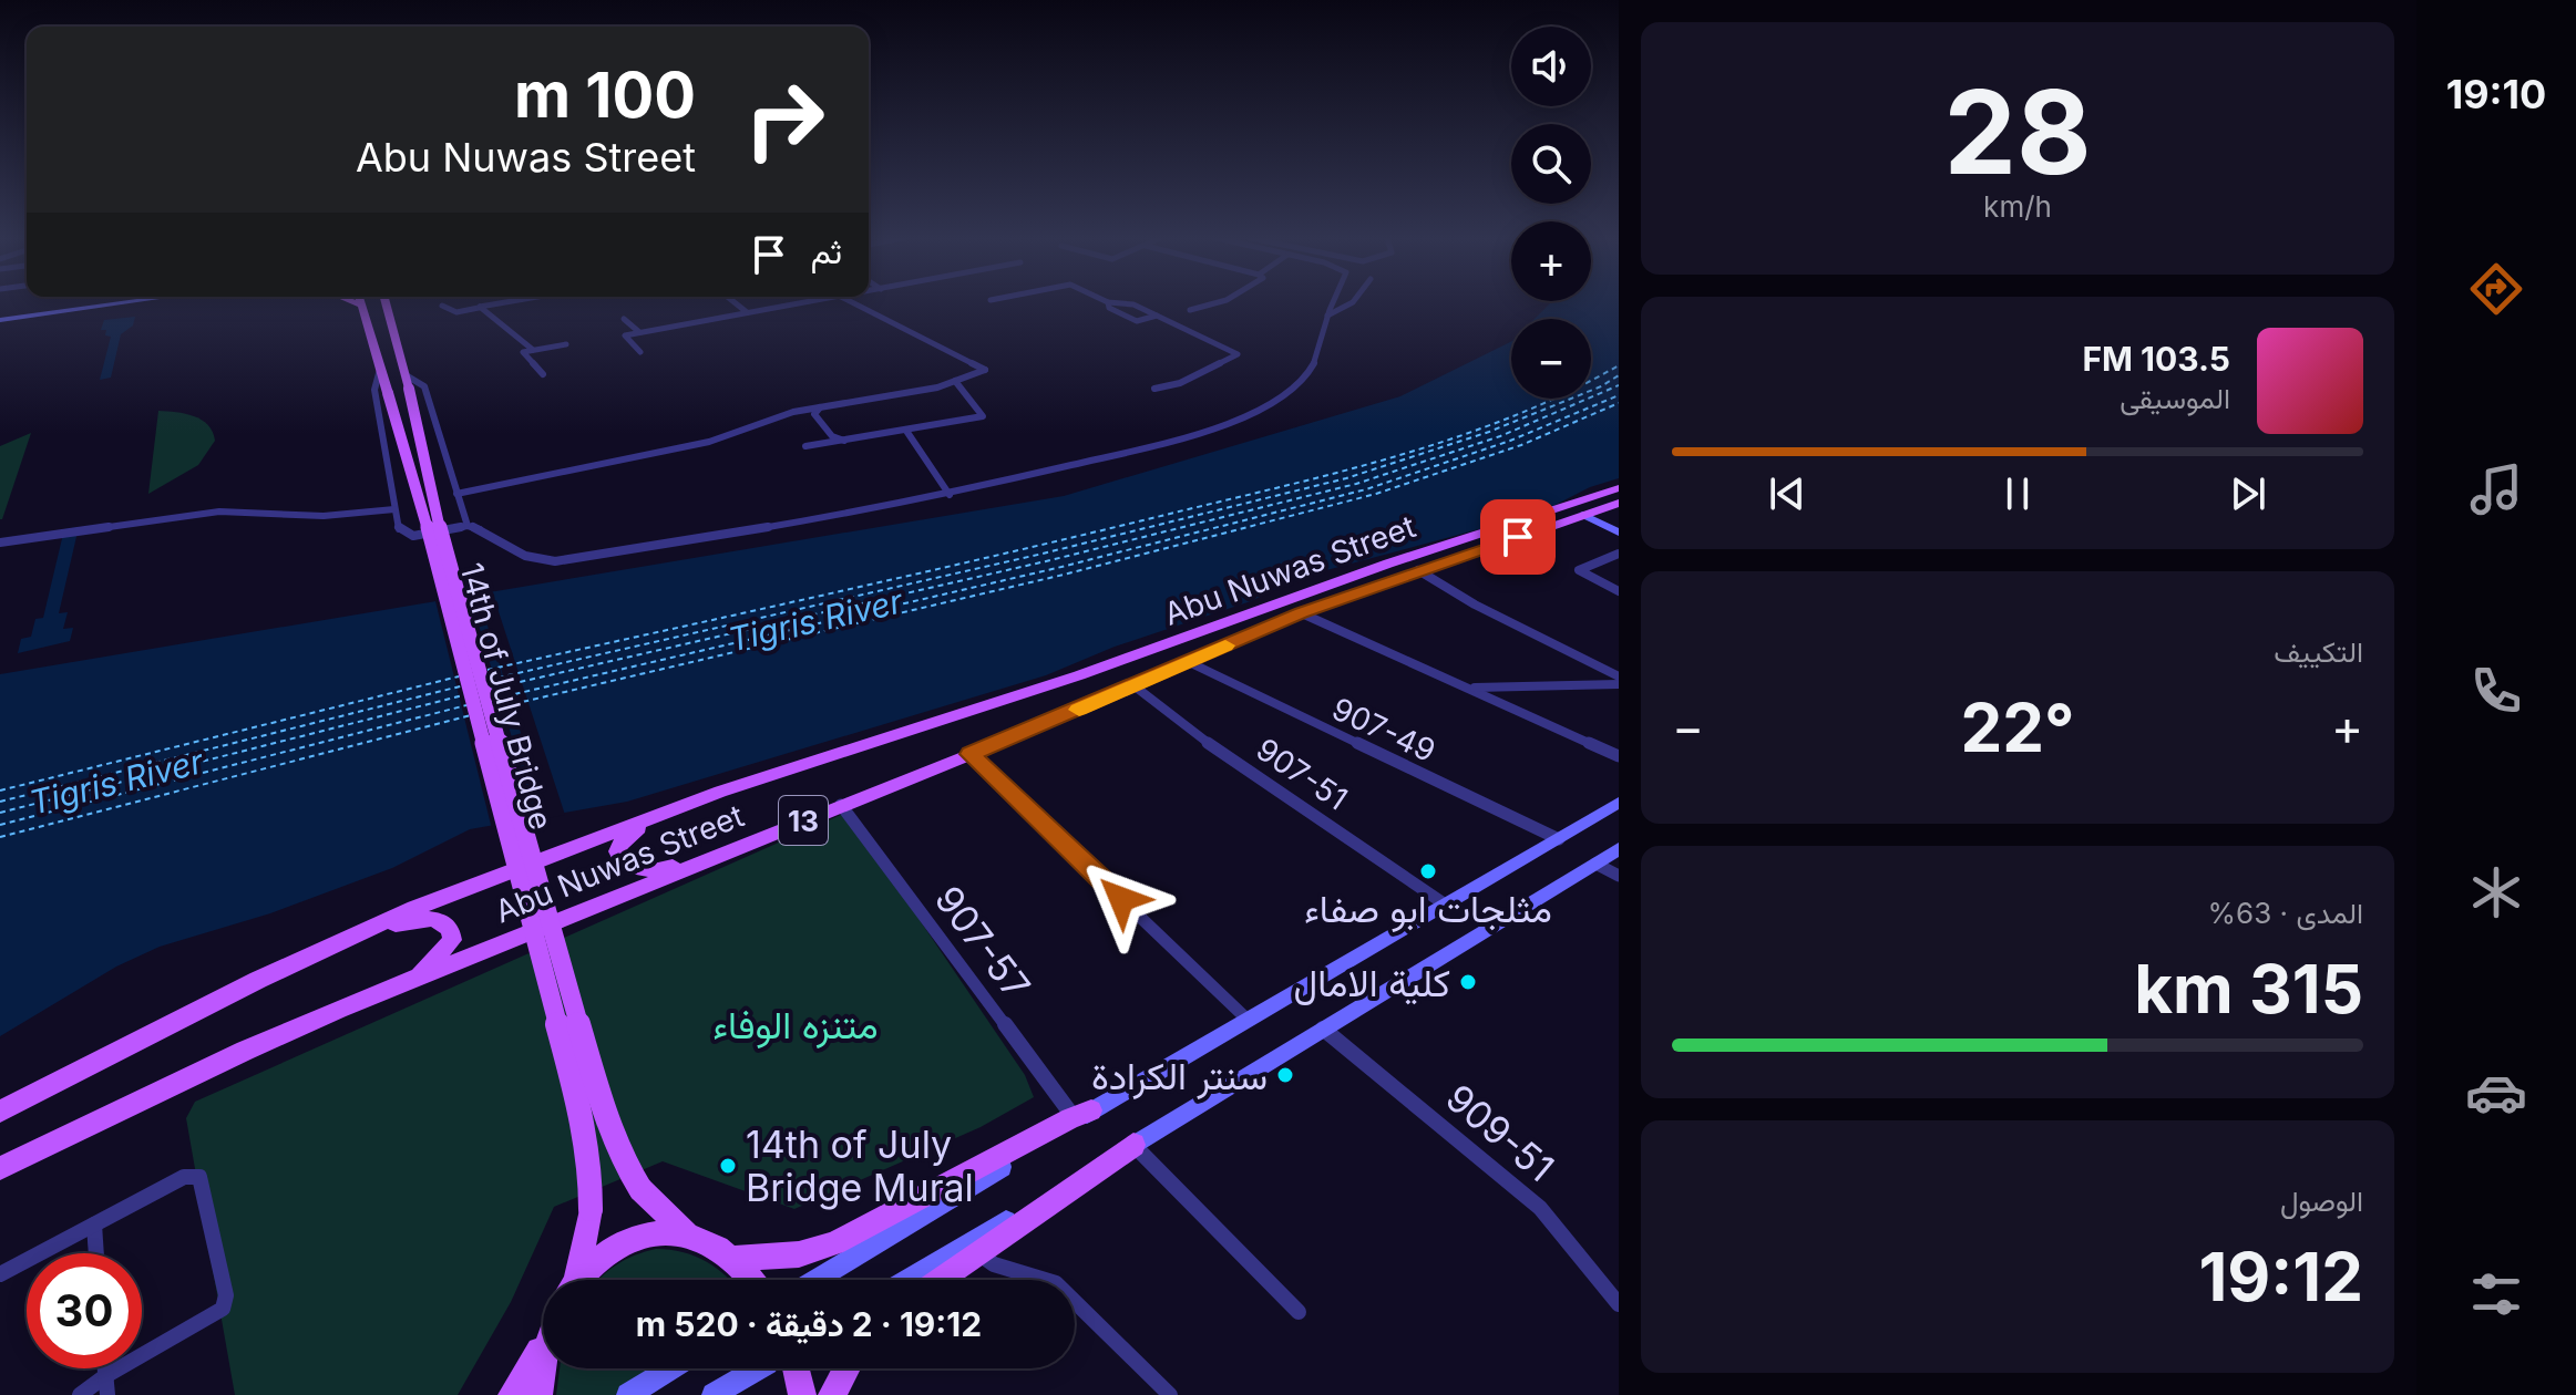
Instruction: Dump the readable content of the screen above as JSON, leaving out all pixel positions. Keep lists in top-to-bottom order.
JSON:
{
  "streets": {
    "main road": ["Abu Nuwas Street", "14th of July Bridge", "13"],
    "street": [
      "907-49",
      "907-51",
      "907-57",
      "909-51"
    ]
  },
  "crossings": [
    ["Abu Nuwas Street", "907-49"],
    ["Abu Nuwas Street", "907-51"],
    ["Abu Nuwas Street", "907-57"]
  ],
  "water": ["Tigris River"],
  "parks": ["متنزه الوفاء"],
  "places": [
    "مثلجات ابو صفاء",
    "كلية الامال",
    "سنتر الكرادة",
    "14th of July Bridge Mural"
  ],
  "page": {
    "tabs": "19:10",
    "tile": [
      ["28", "km/h"],
      "التكييف",
      ["المدى · 63%", "315 km"],
      ["الوصول", "19:12"]
    ],
    "map_buttons": ["+", "−"],
    "turn": ["100 m", "Abu Nuwas Street"],
    "then": "ثم",
    "song": ["103.5 FM", "الموسيقى"],
    "heat": ["−", "22°", "+"],
    "limit": "30",
    "trip": "19:12 · 2 دقيقة · 520 m"
  }
}
